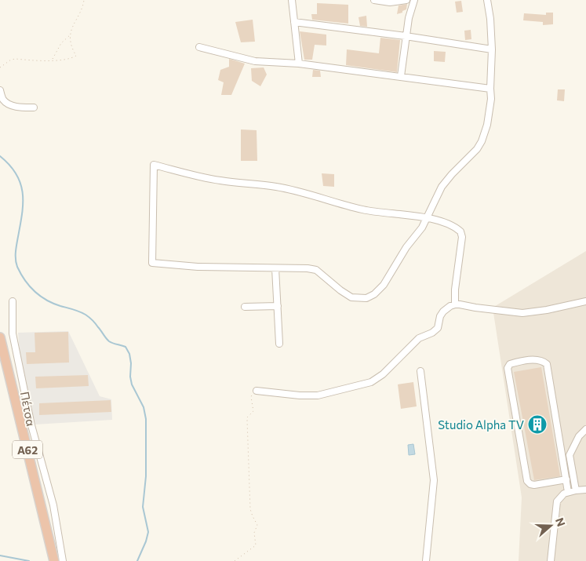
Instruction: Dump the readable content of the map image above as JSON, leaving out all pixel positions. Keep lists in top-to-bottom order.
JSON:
{
  "streets": {
    "highway": ["Α62"],
    "street": ["Πέτσα"]
  },
  "places": {
    "building": ["Studio Alpha TV"]
  },
  "north": "right"
}
